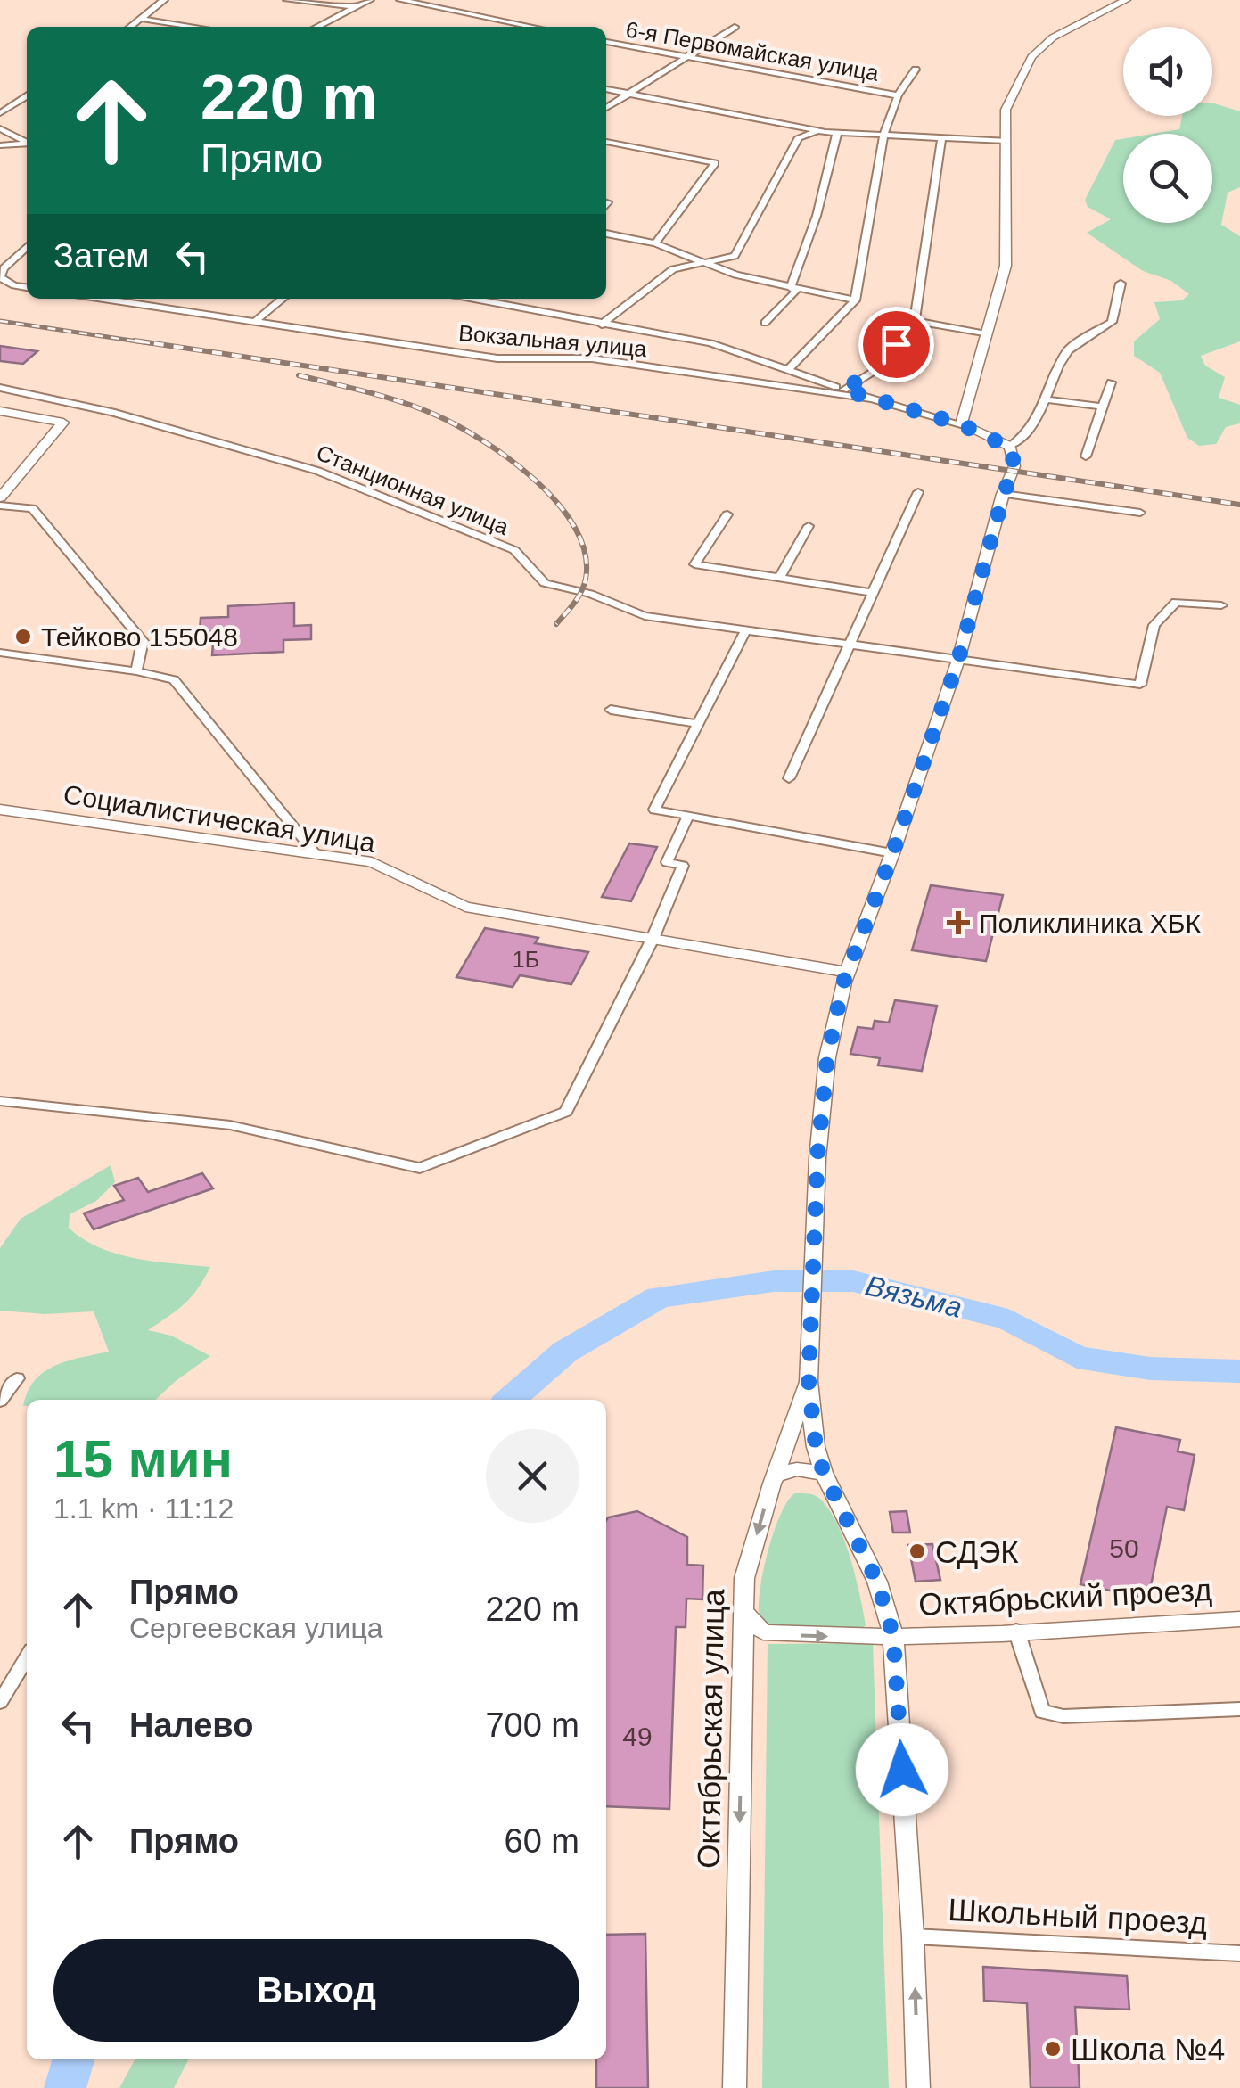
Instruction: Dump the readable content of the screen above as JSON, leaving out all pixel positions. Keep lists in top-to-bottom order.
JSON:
{
  "streets": {
    "street": [
      "6-я Первомайская улица",
      "Вокзальная улица",
      "Станционная улица",
      "Социалистическая улица",
      "Октябрьский проезд",
      "Октябрьская улица",
      "Школьный проезд"
    ]
  },
  "crossings": [
    ["Станционная улица", "Октябрьская улица"],
    ["Социалистическая улица", "Октябрьская улица"],
    ["Октябрьский проезд", "Октябрьская улица"],
    ["Октябрьская улица", "Школьный проезд"]
  ],
  "water": ["Вязьма"],
  "places": {
    "other": ["Тейково 155048", "СДЭК", "Школа №4"],
    "health": ["Поликлиника ХБК"]
  },
  "house_numbers": ["1Б", "50", "49"],
  "page": {
    "turn": ["220 m", "Прямо"],
    "then": "Затем",
    "heading": ["15 мин", "1.1 km · 11:12"],
    "list": [
      {
        "name": "Прямо",
        "note": "Сергеевская улица",
        "value": "220 m"
      },
      {
        "name": "Налево",
        "value": "700 m"
      },
      {
        "name": "Прямо",
        "value": "60 m"
      }
    ],
    "buttons": "Выход"
  }
}
